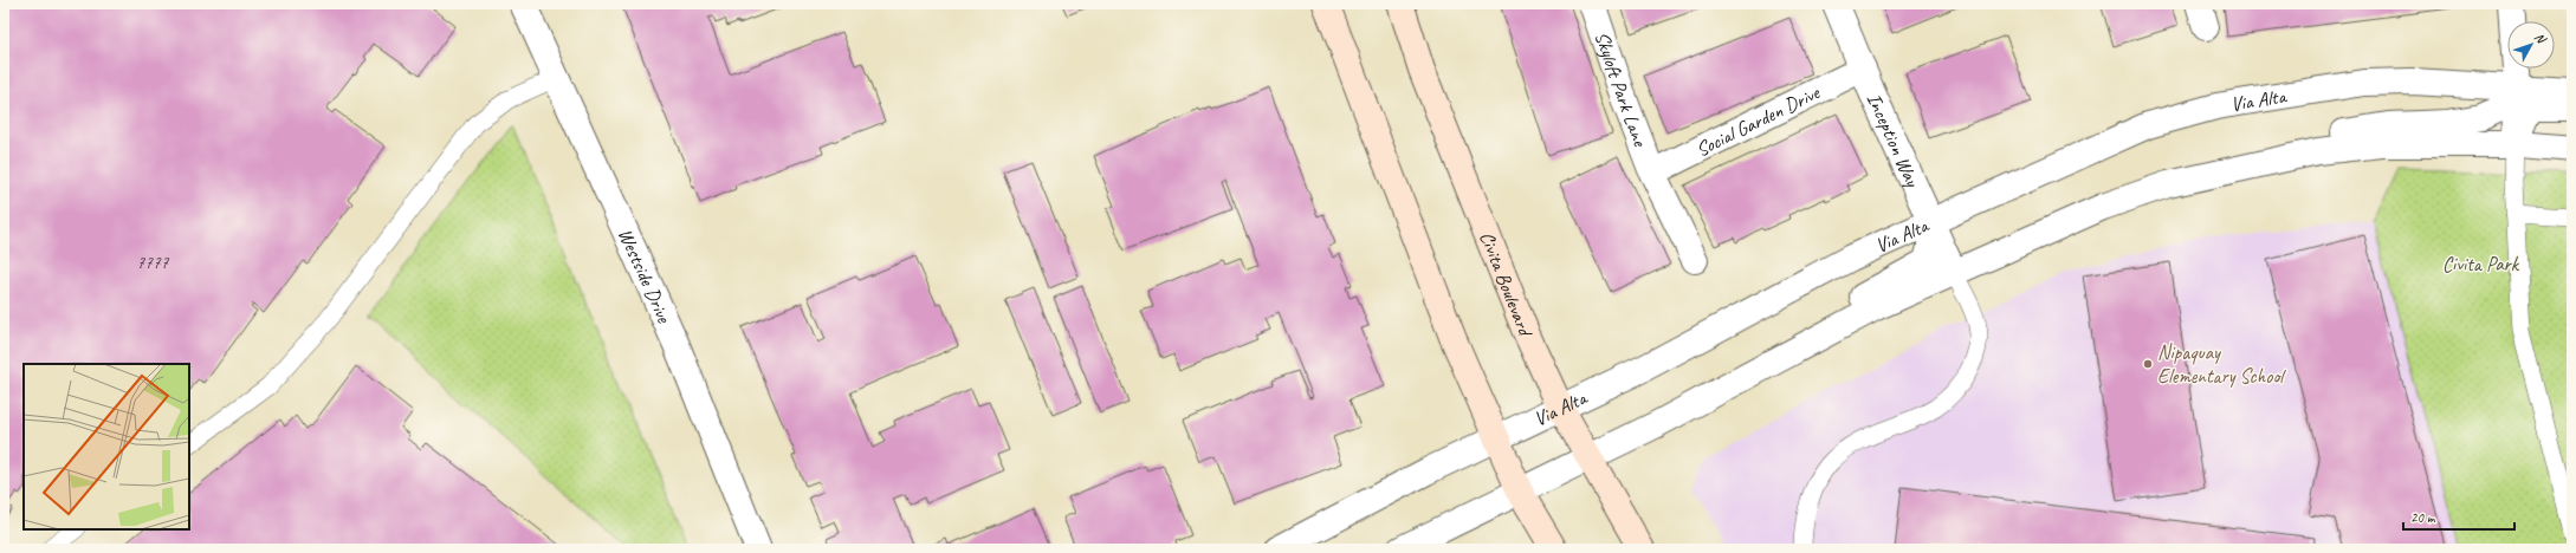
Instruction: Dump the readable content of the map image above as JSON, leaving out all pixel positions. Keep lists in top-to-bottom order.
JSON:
{
  "streets": {
    "main road": ["Civita Boulevard"],
    "street": [
      "Skyloft Park Lane",
      "Via Alta",
      "Social Garden Drive",
      "Inception Way",
      "Westside Drive"
    ]
  },
  "crossings": [
    ["Skyloft Park Lane", "Social Garden Drive"],
    ["Via Alta", "Inception Way"],
    ["Via Alta", "Civita Boulevard"],
    ["Social Garden Drive", "Inception Way"]
  ],
  "parks": ["Civita Park"],
  "places": ["Nipaquay Elementary School"],
  "house_numbers": ["7777"],
  "scale_bar": "20 m",
  "north": "top right"
}
